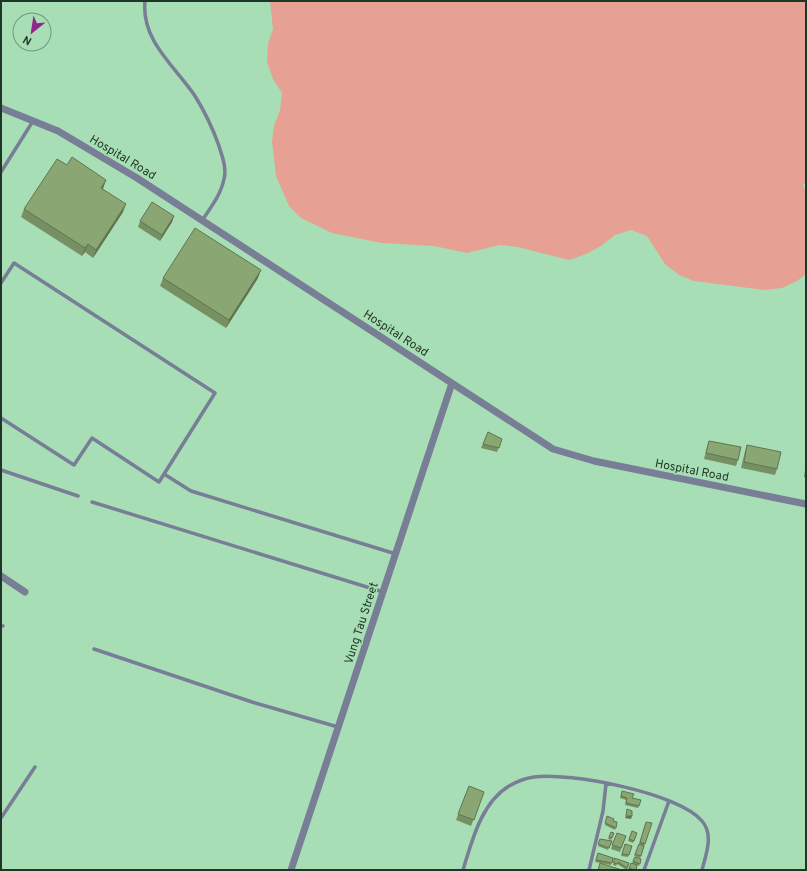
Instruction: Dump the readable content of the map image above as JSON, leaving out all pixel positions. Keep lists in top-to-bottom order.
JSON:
{
  "streets": {
    "street": ["Hospital Road", "Vung Tau Street"]
  },
  "crossings": [
    ["Hospital Road", "Vung Tau Street"]
  ],
  "north": "bottom left"
}
